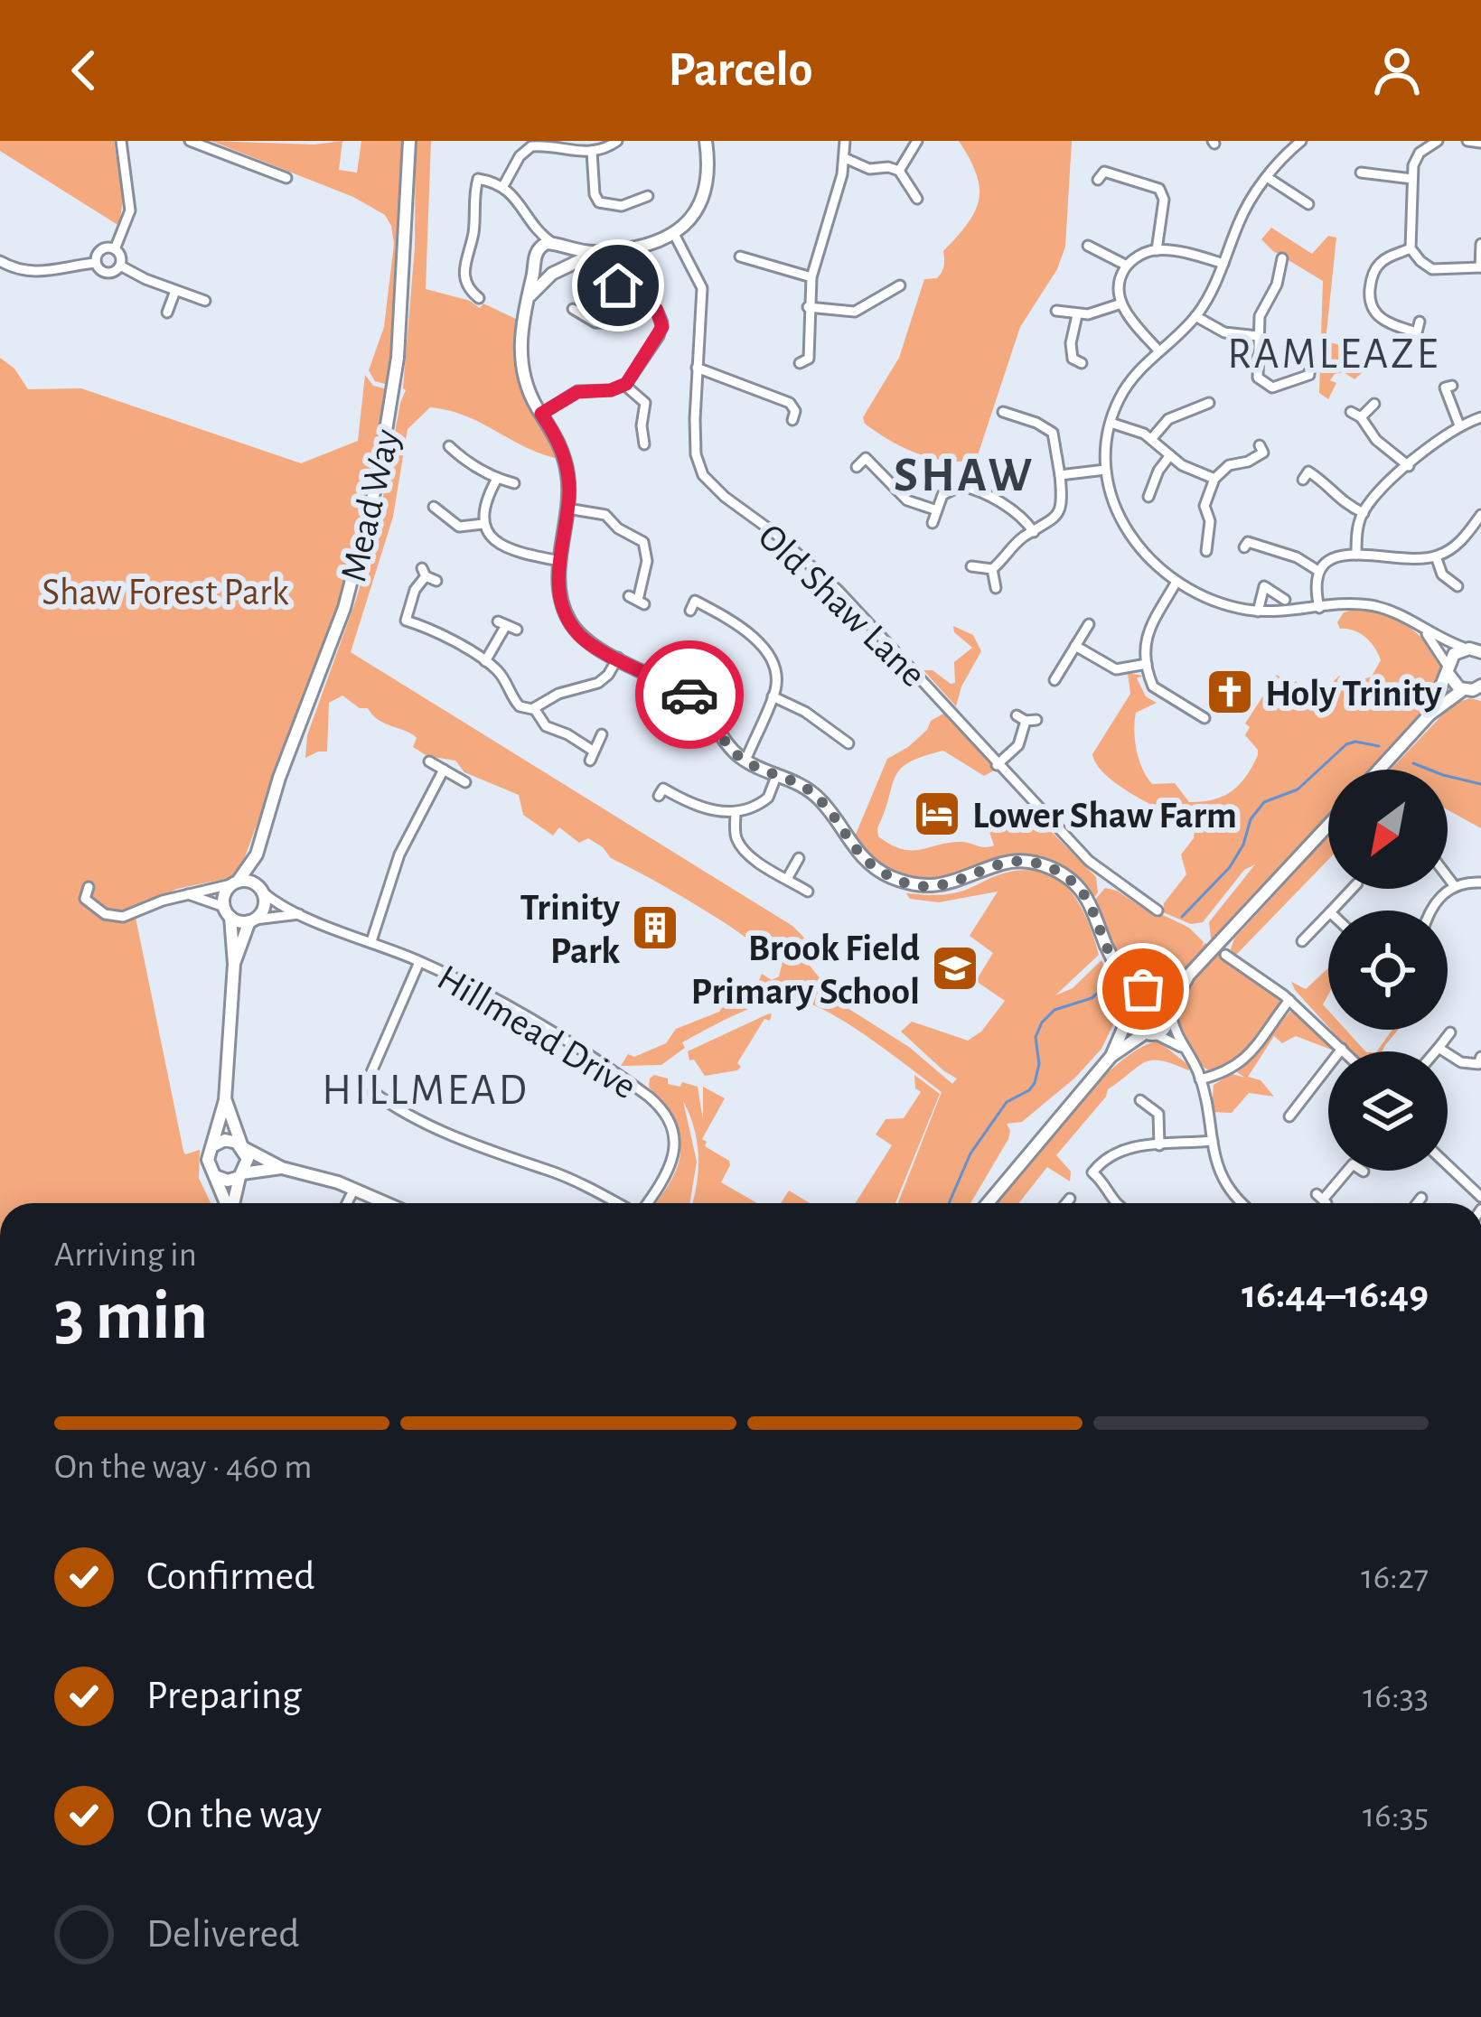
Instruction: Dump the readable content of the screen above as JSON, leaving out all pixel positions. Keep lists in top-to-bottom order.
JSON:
{
  "streets": {
    "main road": ["Mead Way"],
    "street": ["Old Shaw Lane", "Hillmead Drive"]
  },
  "crossings": [
    ["Mead Way", "Hillmead Drive"]
  ],
  "districts": ["RAMLEAZE", "SHAW", "HILLMEAD"],
  "parks": ["Shaw Forest Park"],
  "places": {
    "church": ["Holy Trinity"],
    "hotel": ["Lower Shaw Farm"],
    "building": ["Trinity Park"],
    "school or university": ["Brook Field Primary School"]
  },
  "north": "bottom left",
  "page": {
    "header": "Parcelo",
    "heading": ["3 min", "Arriving in", "16:44–16:49"],
    "bar": "On the way · 460 m",
    "list": [
      ["Confirmed", "16:27"],
      ["Preparing", "16:33"],
      ["On the way", "16:35"],
      "Delivered"
    ]
  }
}
